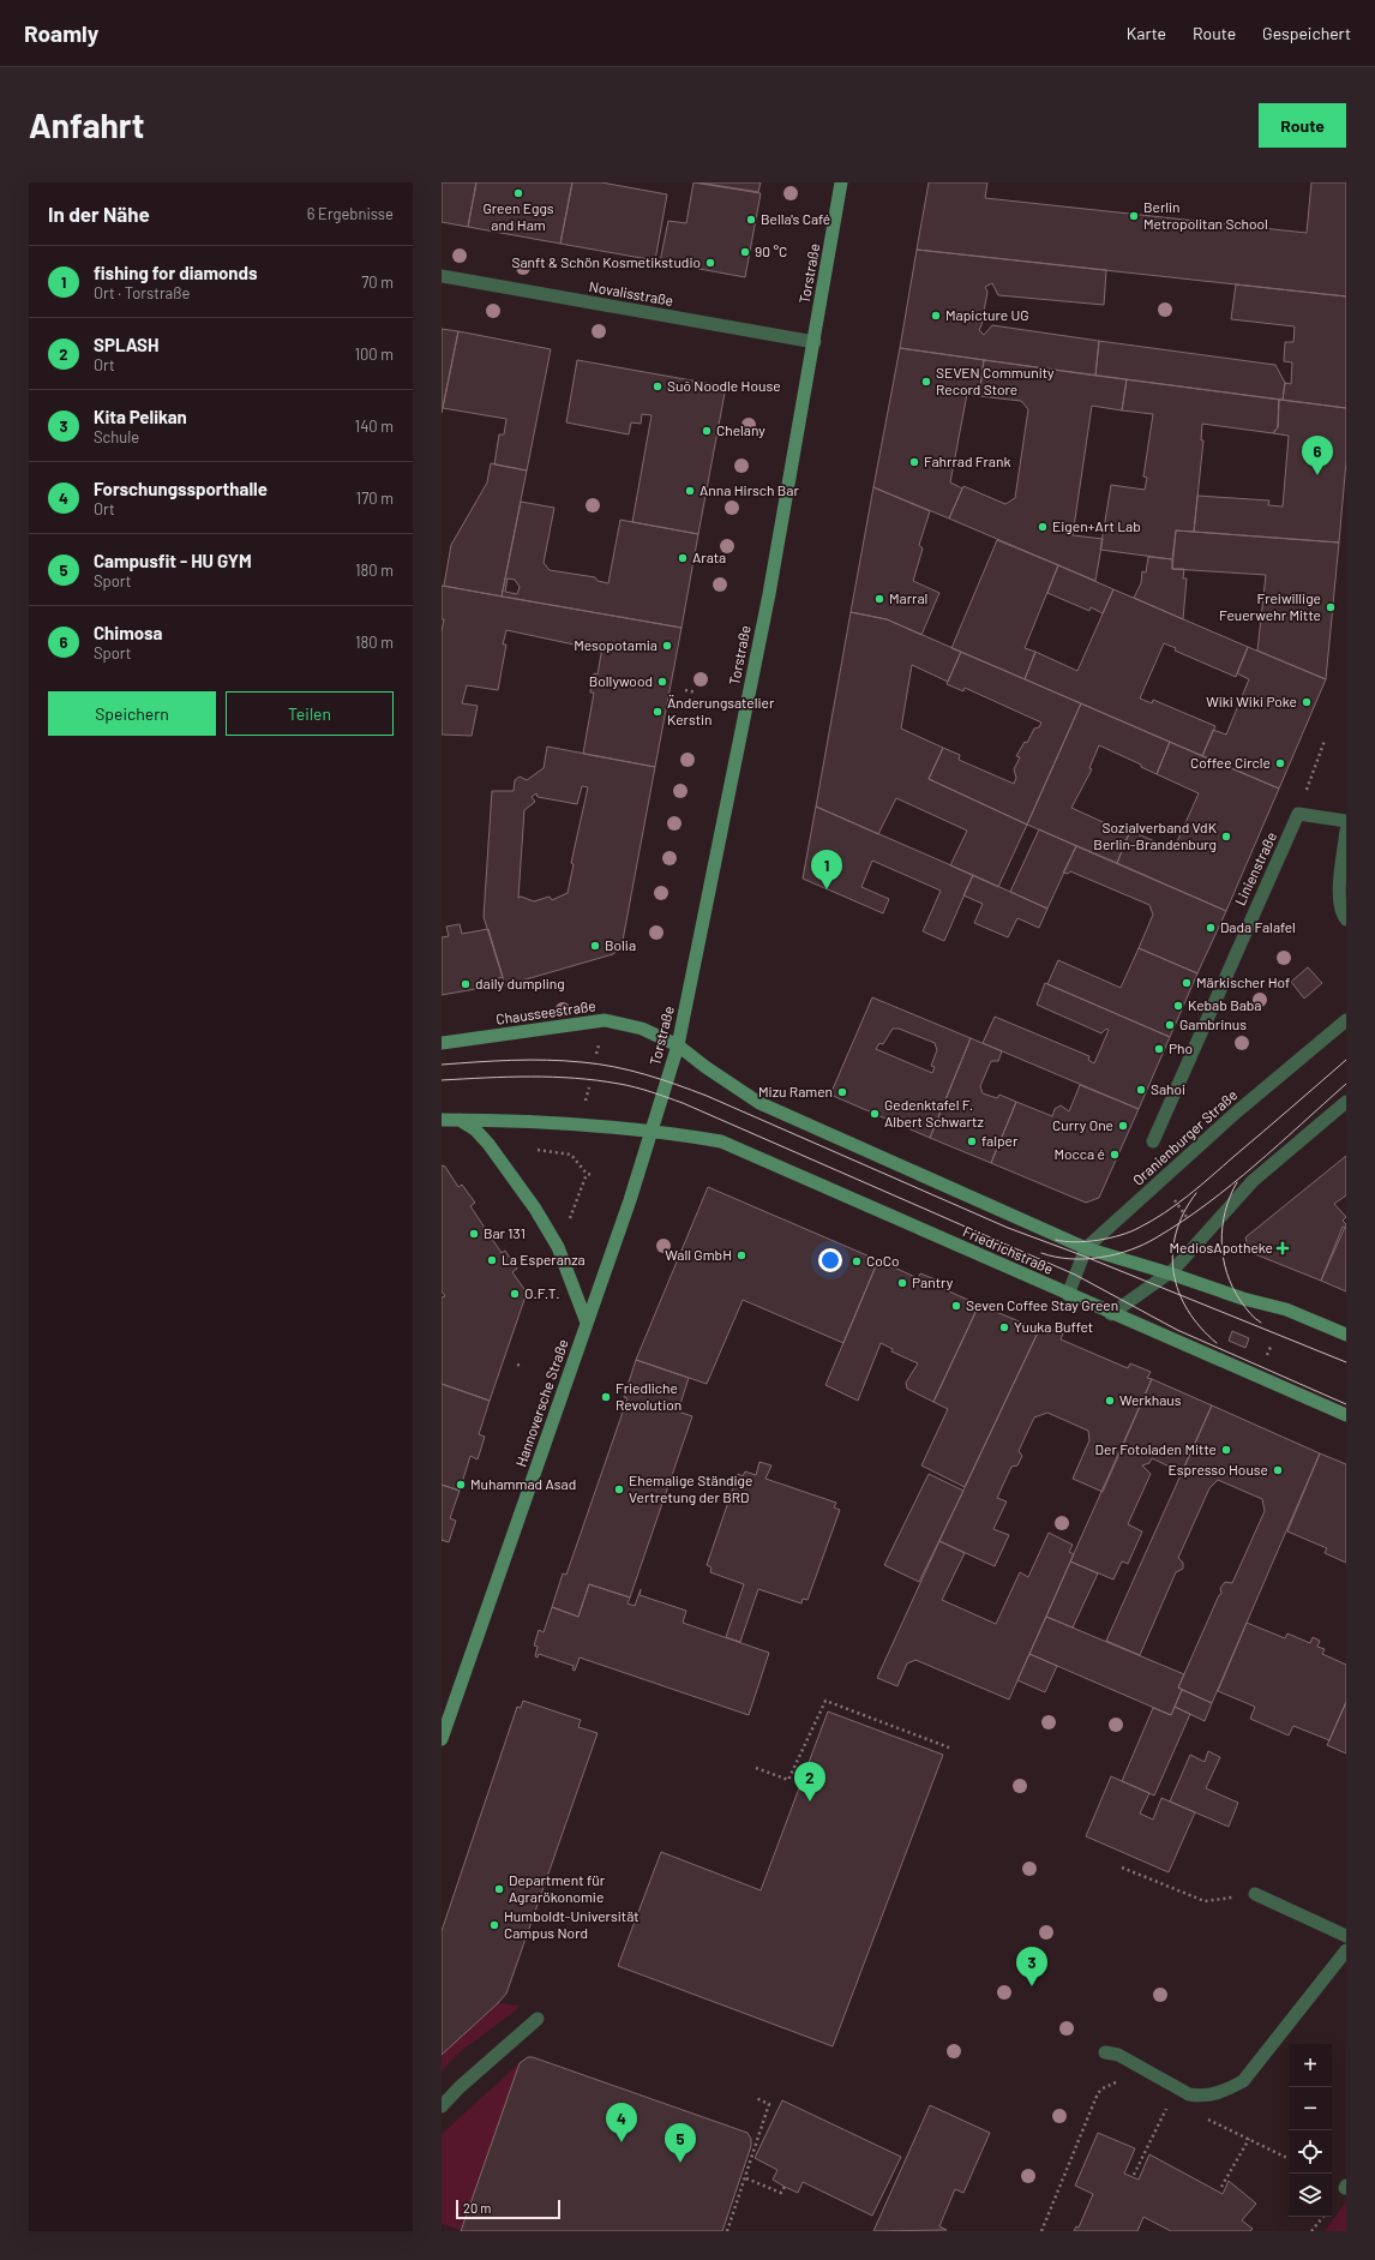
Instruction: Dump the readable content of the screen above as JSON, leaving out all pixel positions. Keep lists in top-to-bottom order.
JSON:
{
  "streets": {
    "main road": [
      "Torstraße",
      "Chausseestraße",
      "Friedrichstraße",
      "Hannoversche Straße"
    ],
    "street": ["Novalisstraße", "Linienstraße", "Oranienburger Straße"]
  },
  "crossings": [
    ["Torstraße", "Novalisstraße"],
    ["Torstraße", "Chausseestraße"],
    ["Torstraße", "Friedrichstraße"],
    ["Torstraße", "Hannoversche Straße"],
    ["Oranienburger Straße", "Friedrichstraße"],
    ["Friedrichstraße", "Hannoversche Straße"]
  ],
  "places": {
    "other": [
      "Green Eggs and Ham",
      "Berlin Metropolitan School",
      "Bella's Café",
      "90 °C",
      "Sanft & Schön Kosmetikstudio",
      "Mapicture UG",
      "SEVEN Community Record Store",
      "Suō Noodle House",
      "Chelany",
      "Fahrrad Frank",
      "Anna Hirsch Bar",
      "Eigen+Art Lab",
      "Arata",
      "Marral",
      "Freiwillige Feuerwehr Mitte",
      "Mesopotamia",
      "Bollywood",
      "Wiki Wiki Poke",
      "Änderungsatelier Kerstin",
      "Coffee Circle",
      "Sozialverband VdK Berlin-Brandenburg",
      "Dada Falafel",
      "Bolia",
      "Märkischer Hof",
      "daily dumpling",
      "Kebab Baba",
      "Gambrinus",
      "Pho",
      "Sahoi",
      "Mizu Ramen",
      "Gedenktafel F. Albert Schwartz",
      "Curry One",
      "falper",
      "Mocca é",
      "Bar 131",
      "Wall GmbH",
      "La Esperanza",
      "CoCo",
      "Pantry",
      "O.F.T.",
      "Seven Coffee Stay Green",
      "Yuuka Buffet",
      "Friedliche Revolution",
      "Werkhaus",
      "Der Fotoladen Mitte",
      "Espresso House",
      "Muhammad Asad",
      "Ehemalige Ständige Vertretung der BRD",
      "Department für Agrarökonomie",
      "Humboldt-Universität Campus Nord"
    ],
    "health": ["MediosApotheke"]
  },
  "scale_bar": "20 m",
  "page": {
    "header": "Roamly",
    "nav": ["Karte", "Route", "Gespeichert"],
    "buttons": [
      "Route",
      ["Speichern", "Teilen"]
    ],
    "title": "Anfahrt",
    "heading": ["In der Nähe", "6 Ergebnisse"],
    "list": [
      {
        "mark": "1",
        "name": "fishing for diamonds",
        "note": "Ort · Torstraße",
        "value": "70 m"
      },
      {
        "mark": "2",
        "name": "SPLASH",
        "note": "Ort",
        "value": "100 m"
      },
      {
        "mark": "3",
        "name": "Kita Pelikan",
        "note": "Schule",
        "value": "140 m"
      },
      {
        "mark": "4",
        "name": "Forschungssporthalle",
        "note": "Ort",
        "value": "170 m"
      },
      {
        "mark": "5",
        "name": "Campusfit - HU GYM",
        "note": "Sport",
        "value": "180 m"
      },
      {
        "mark": "6",
        "name": "Chimosa",
        "note": "Sport",
        "value": "180 m"
      }
    ],
    "pins": [
      "6",
      "1",
      "2",
      "3",
      "4",
      "5"
    ],
    "map_buttons": ["+", "−"],
    "scale": "20 m"
  }
}
